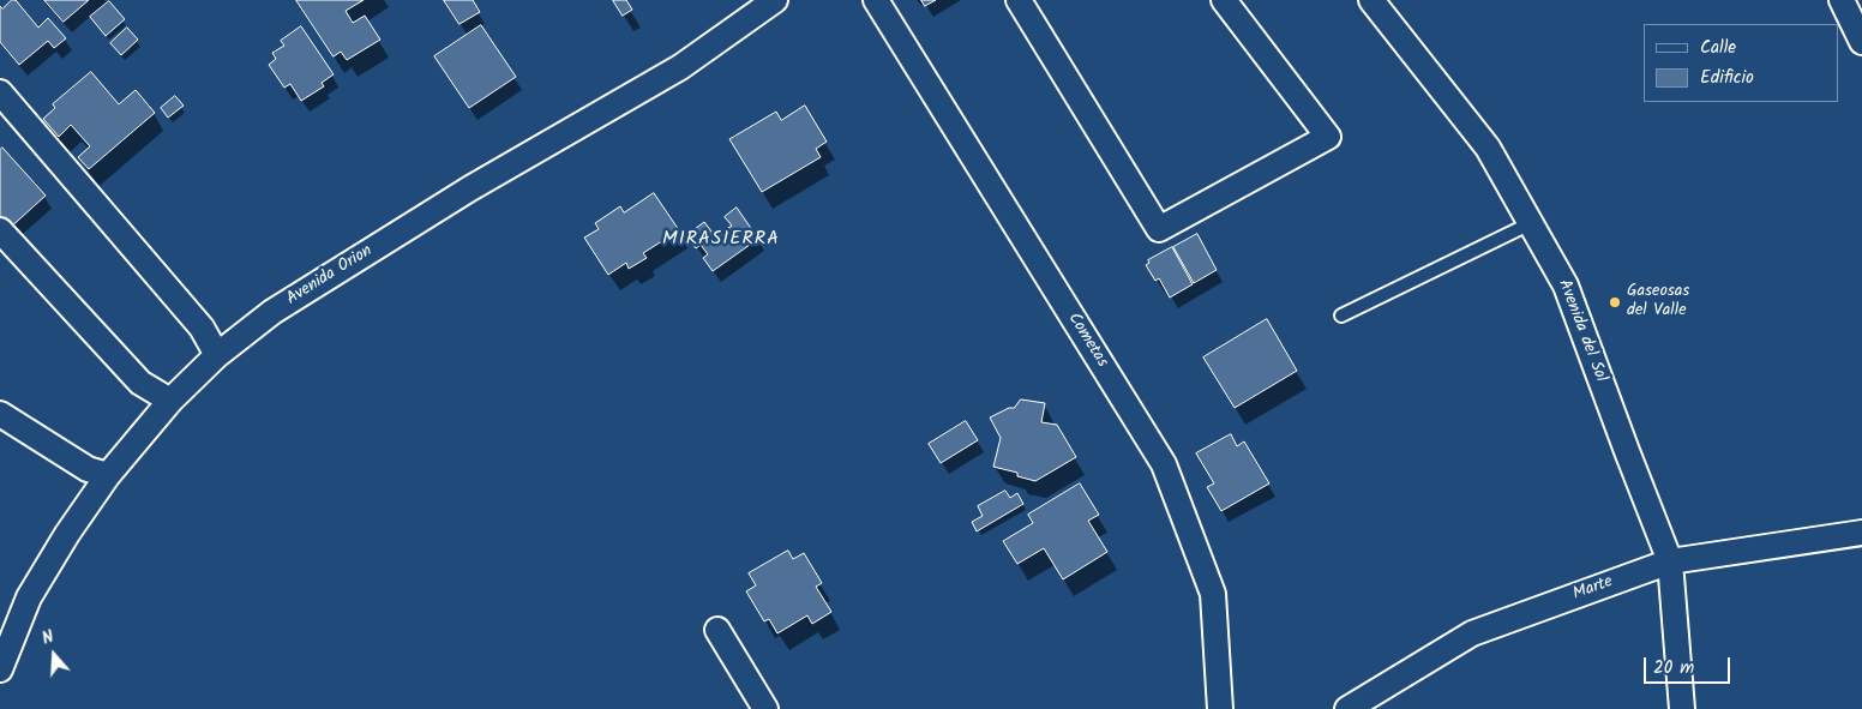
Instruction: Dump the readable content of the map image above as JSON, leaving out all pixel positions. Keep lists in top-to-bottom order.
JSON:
{
  "streets": {
    "street": [
      "Avenida Orion",
      "Avenida del Sol",
      "Cometas",
      "Marte"
    ]
  },
  "crossings": [
    ["Avenida del Sol", "Marte"]
  ],
  "districts": ["MIRASIERRA"],
  "places": ["Gaseosas del Valle"],
  "legend": ["Calle", "Edificio"],
  "scale_bar": "20 m",
  "north": "top"
}
